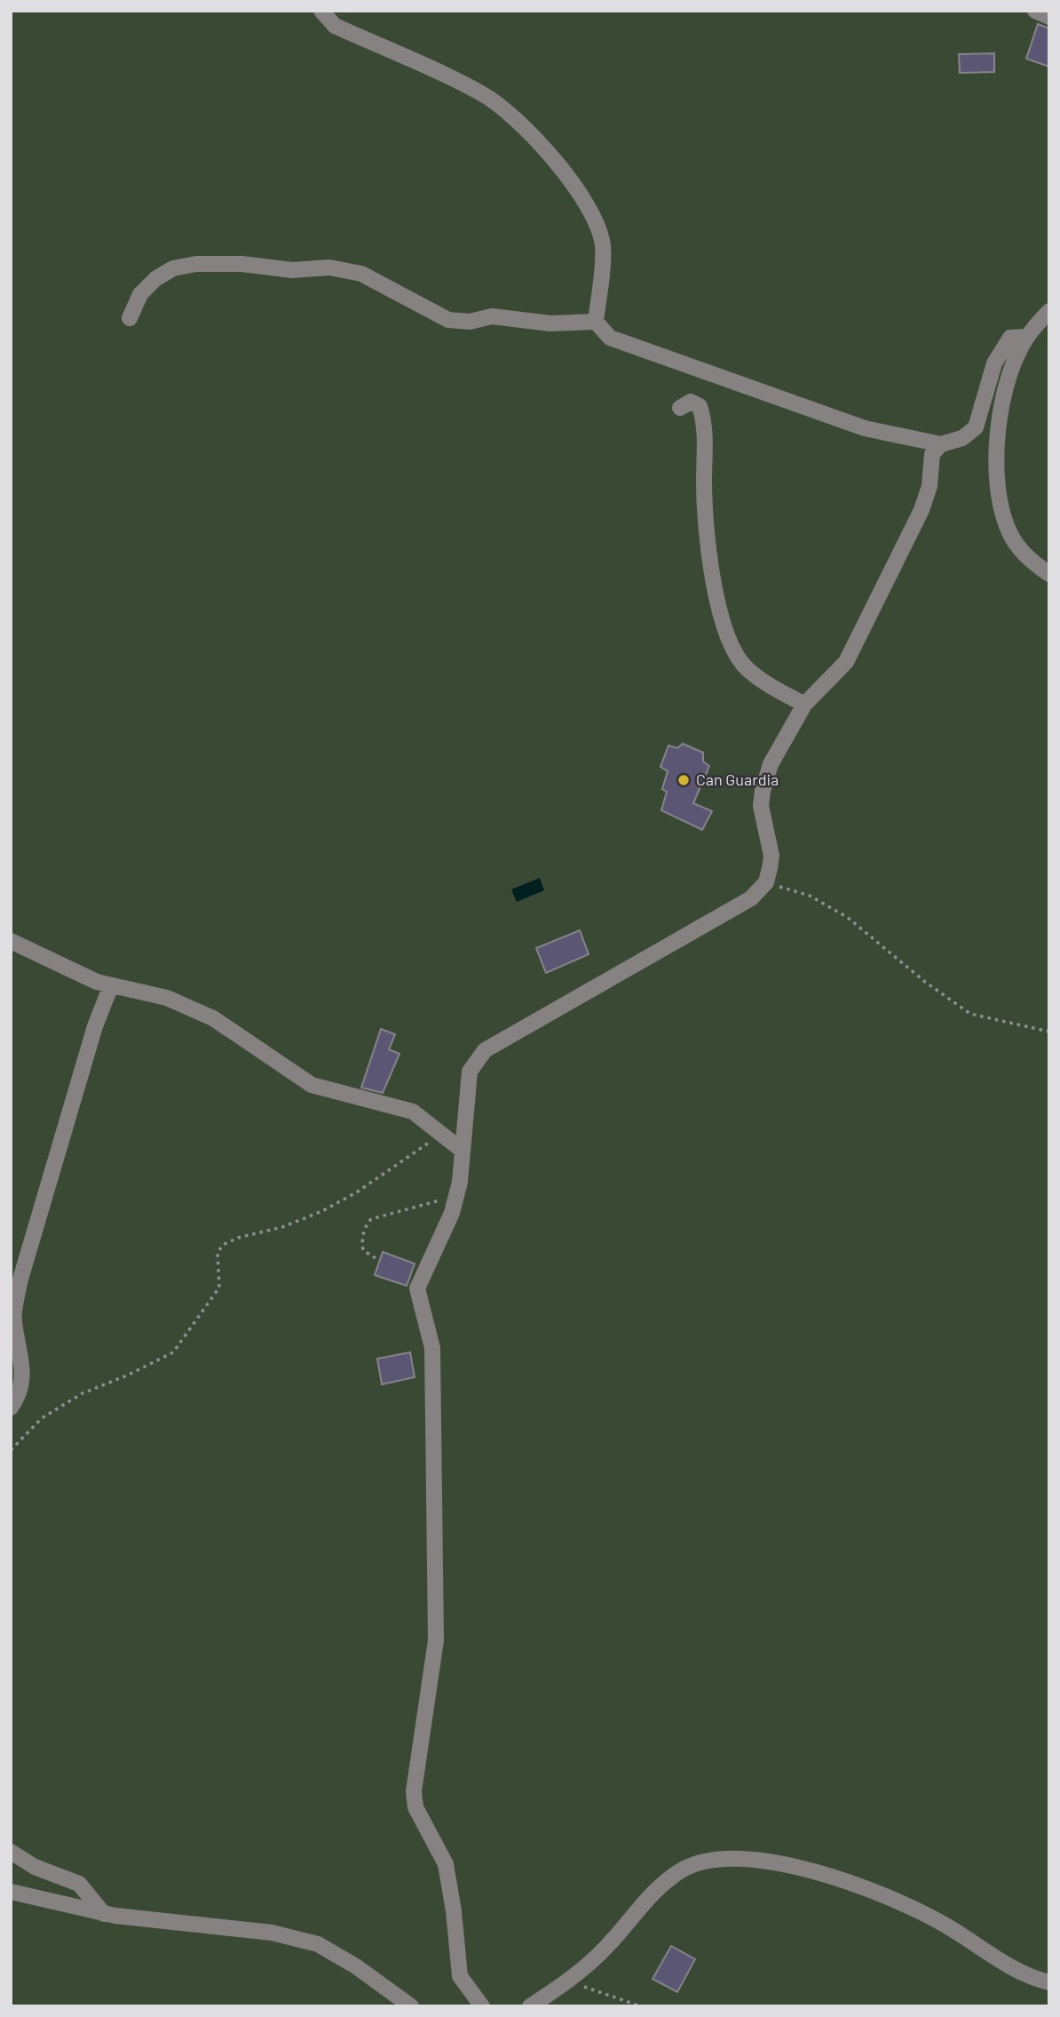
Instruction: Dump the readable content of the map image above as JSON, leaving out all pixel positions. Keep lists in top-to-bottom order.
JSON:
{
  "places": ["Can Guardia"]
}
